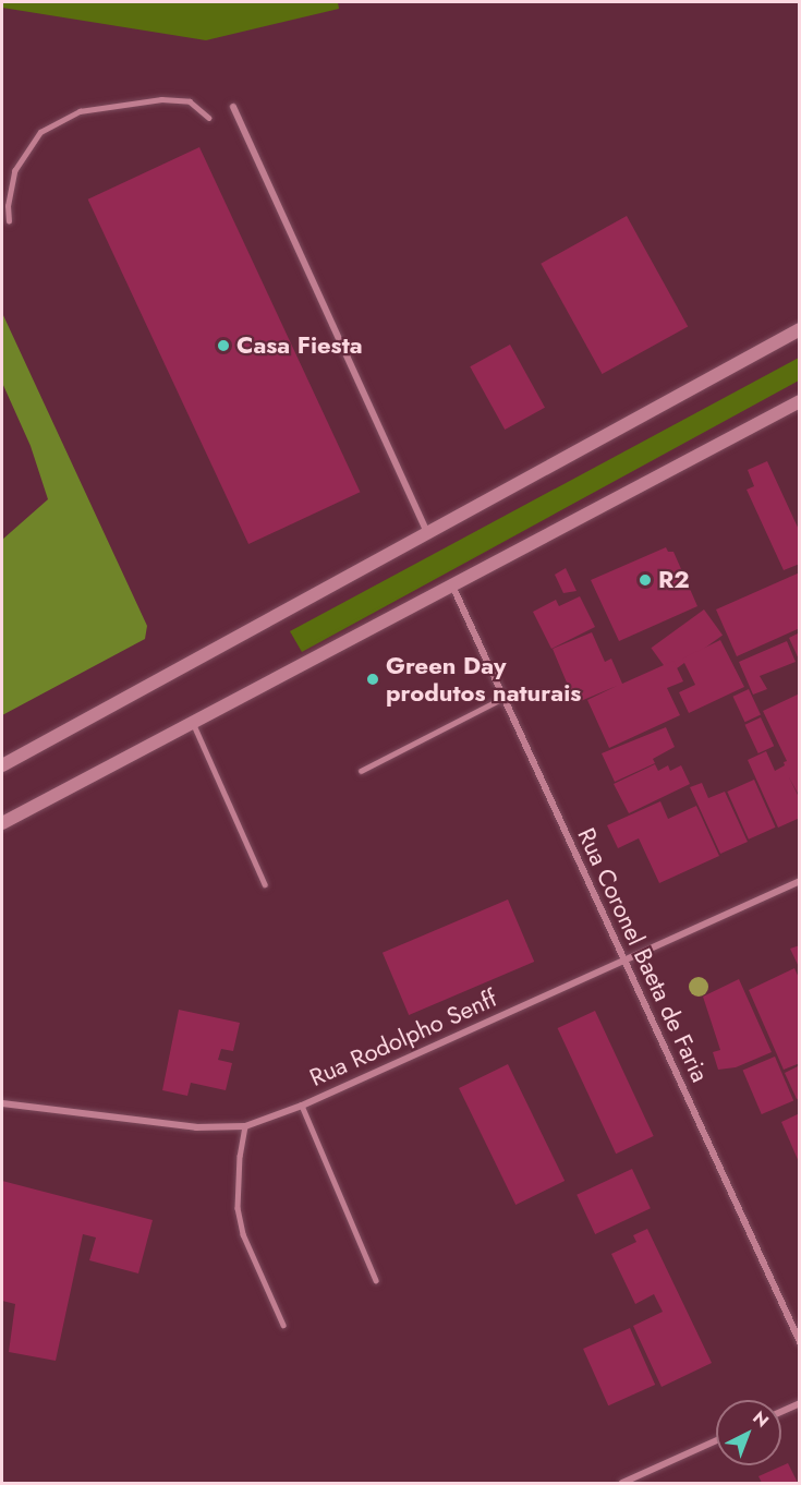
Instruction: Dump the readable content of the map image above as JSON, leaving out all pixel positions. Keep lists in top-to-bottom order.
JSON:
{
  "streets": {
    "street": ["Rua Coronel Baeta de Faria", "Rua Rodolpho Senff"]
  },
  "crossings": [
    ["Rua Coronel Baeta de Faria", "Rua Rodolpho Senff"]
  ],
  "places": ["Casa Fiesta", "R2", "Green Day produtos naturais"],
  "north": "top right"
}
